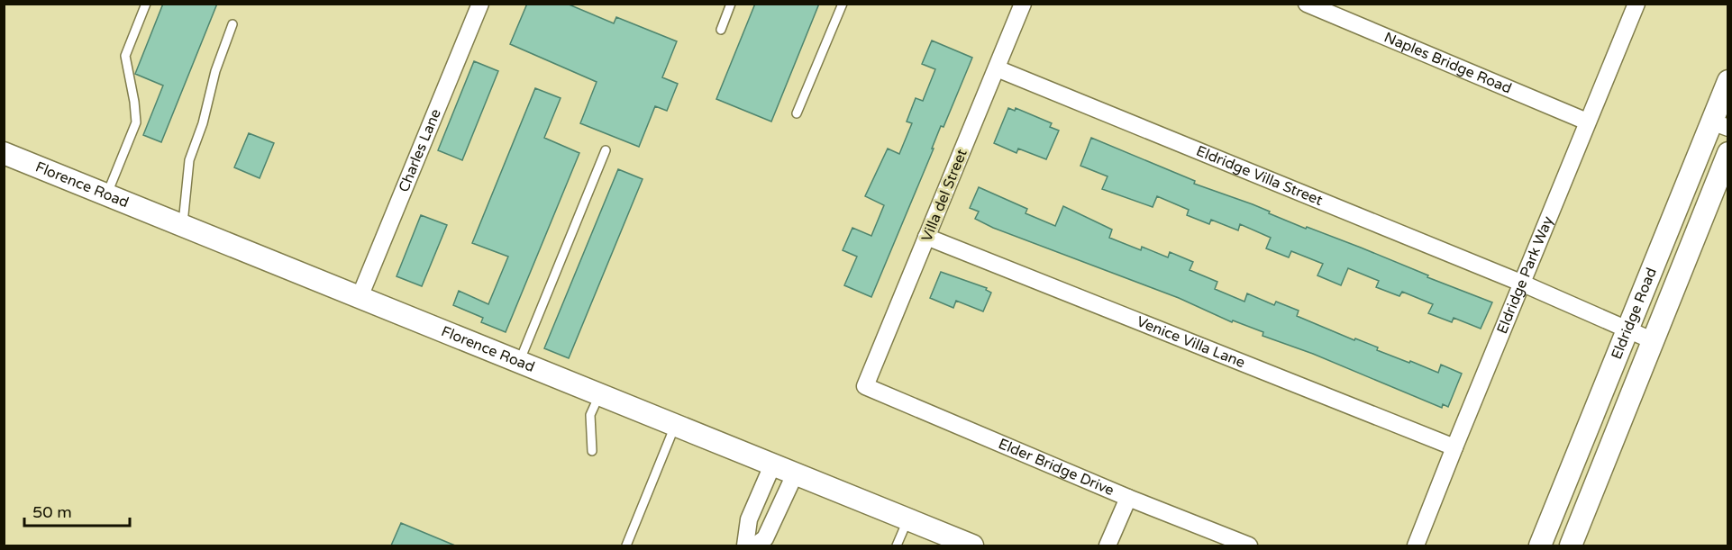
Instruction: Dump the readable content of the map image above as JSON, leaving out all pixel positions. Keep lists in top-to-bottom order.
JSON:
{
  "streets": {
    "street": [
      "Naples Bridge Road",
      "Charles Lane",
      "Eldridge Villa Street",
      "Florence Road",
      "Villa del Street",
      "Eldridge Park Way",
      "Eldridge Road",
      "Venice Villa Lane",
      "Elder Bridge Drive"
    ]
  },
  "crossings": [
    ["Naples Bridge Road", "Eldridge Park Way"],
    ["Charles Lane", "Florence Road"],
    ["Eldridge Villa Street", "Villa del Street"],
    ["Eldridge Villa Street", "Eldridge Park Way"],
    ["Eldridge Villa Street", "Eldridge Road"],
    ["Villa del Street", "Venice Villa Lane"],
    ["Villa del Street", "Elder Bridge Drive"],
    ["Eldridge Park Way", "Venice Villa Lane"]
  ],
  "scale_bar": "50 m"
}
